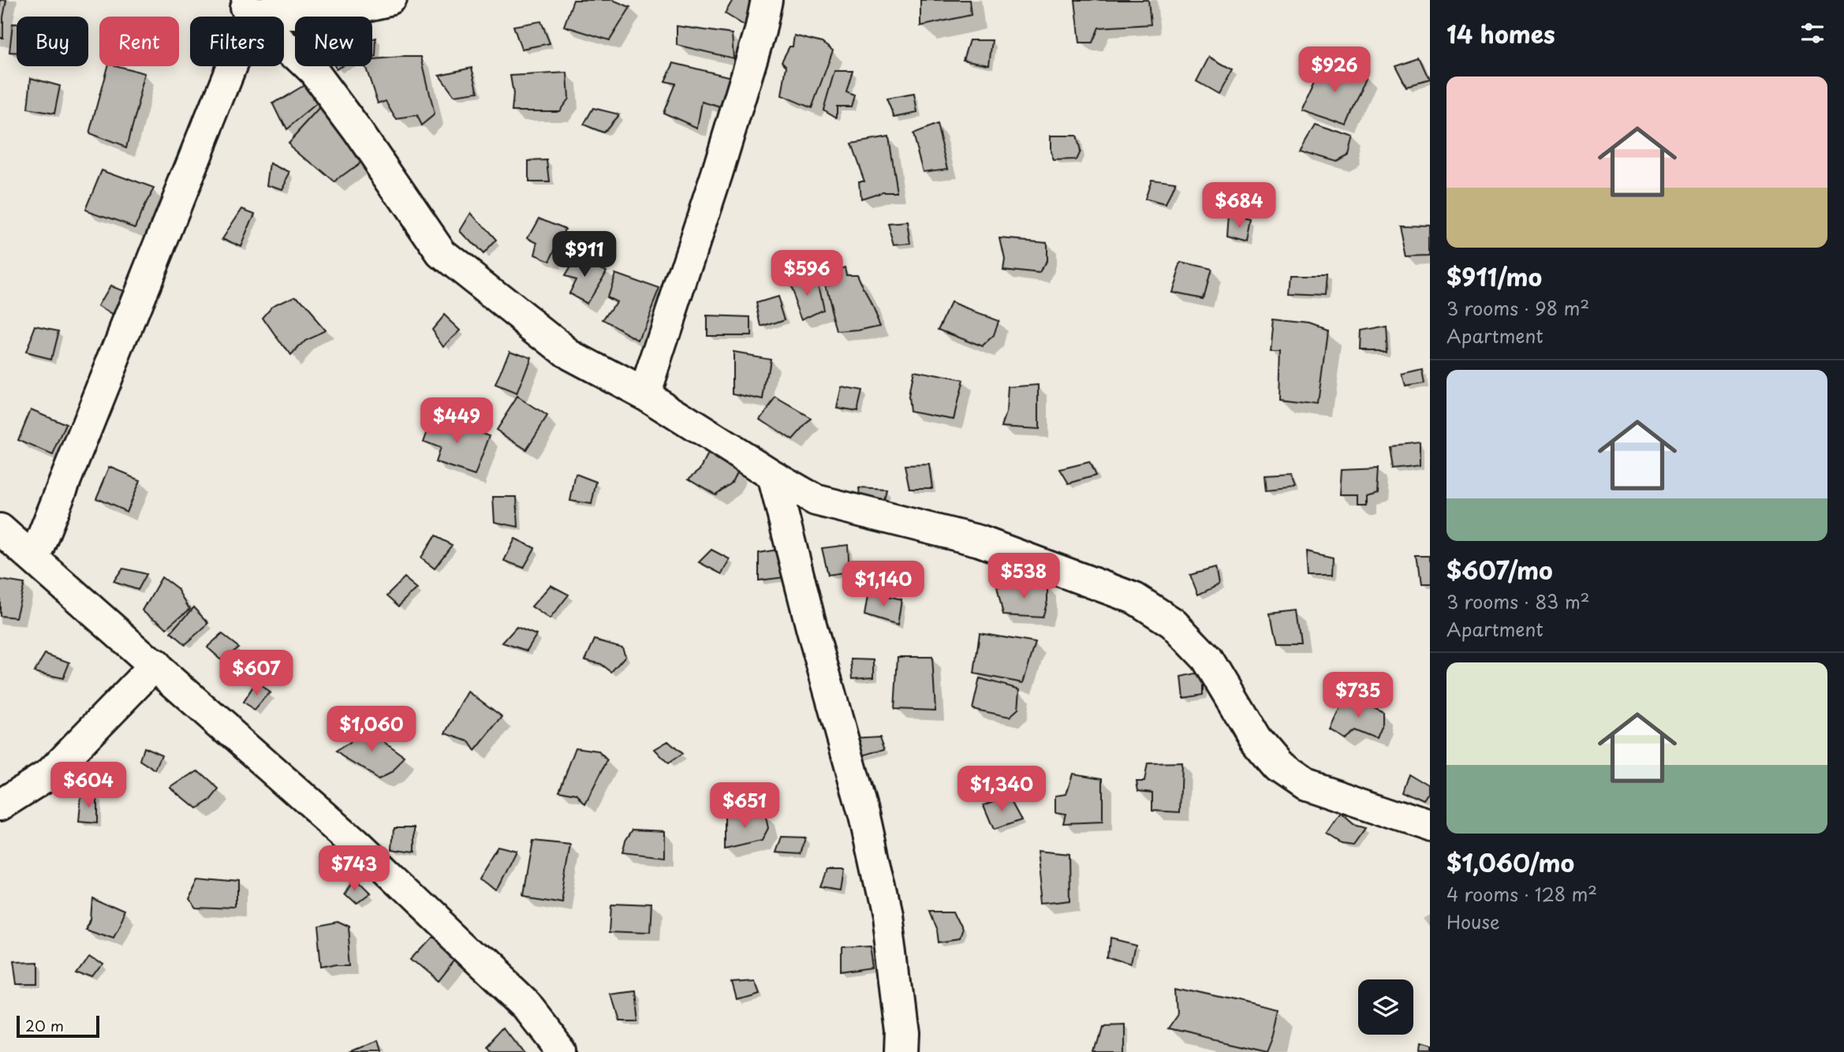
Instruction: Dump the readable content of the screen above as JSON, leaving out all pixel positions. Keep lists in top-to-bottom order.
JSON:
{
  "scale_bar": "20 m",
  "page": {
    "heading": "14 homes",
    "chip": [
      "Buy",
      "Rent",
      "Filters",
      "New"
    ],
    "price": [
      "$926",
      "$684",
      "$911",
      "$596",
      "$449",
      "$538",
      "$1,140",
      "$607",
      "$735",
      "$1,060",
      "$604",
      "$1,340",
      "$651",
      "$743"
    ],
    "list": [
      {
        "name": "$911/mo",
        "note": "3 rooms · 98 m² · Apartment"
      },
      {
        "name": "$607/mo",
        "note": "3 rooms · 83 m² · Apartment"
      },
      {
        "name": "$1,060/mo",
        "note": "4 rooms · 128 m² · House"
      }
    ],
    "scale": "20 m"
  }
}
